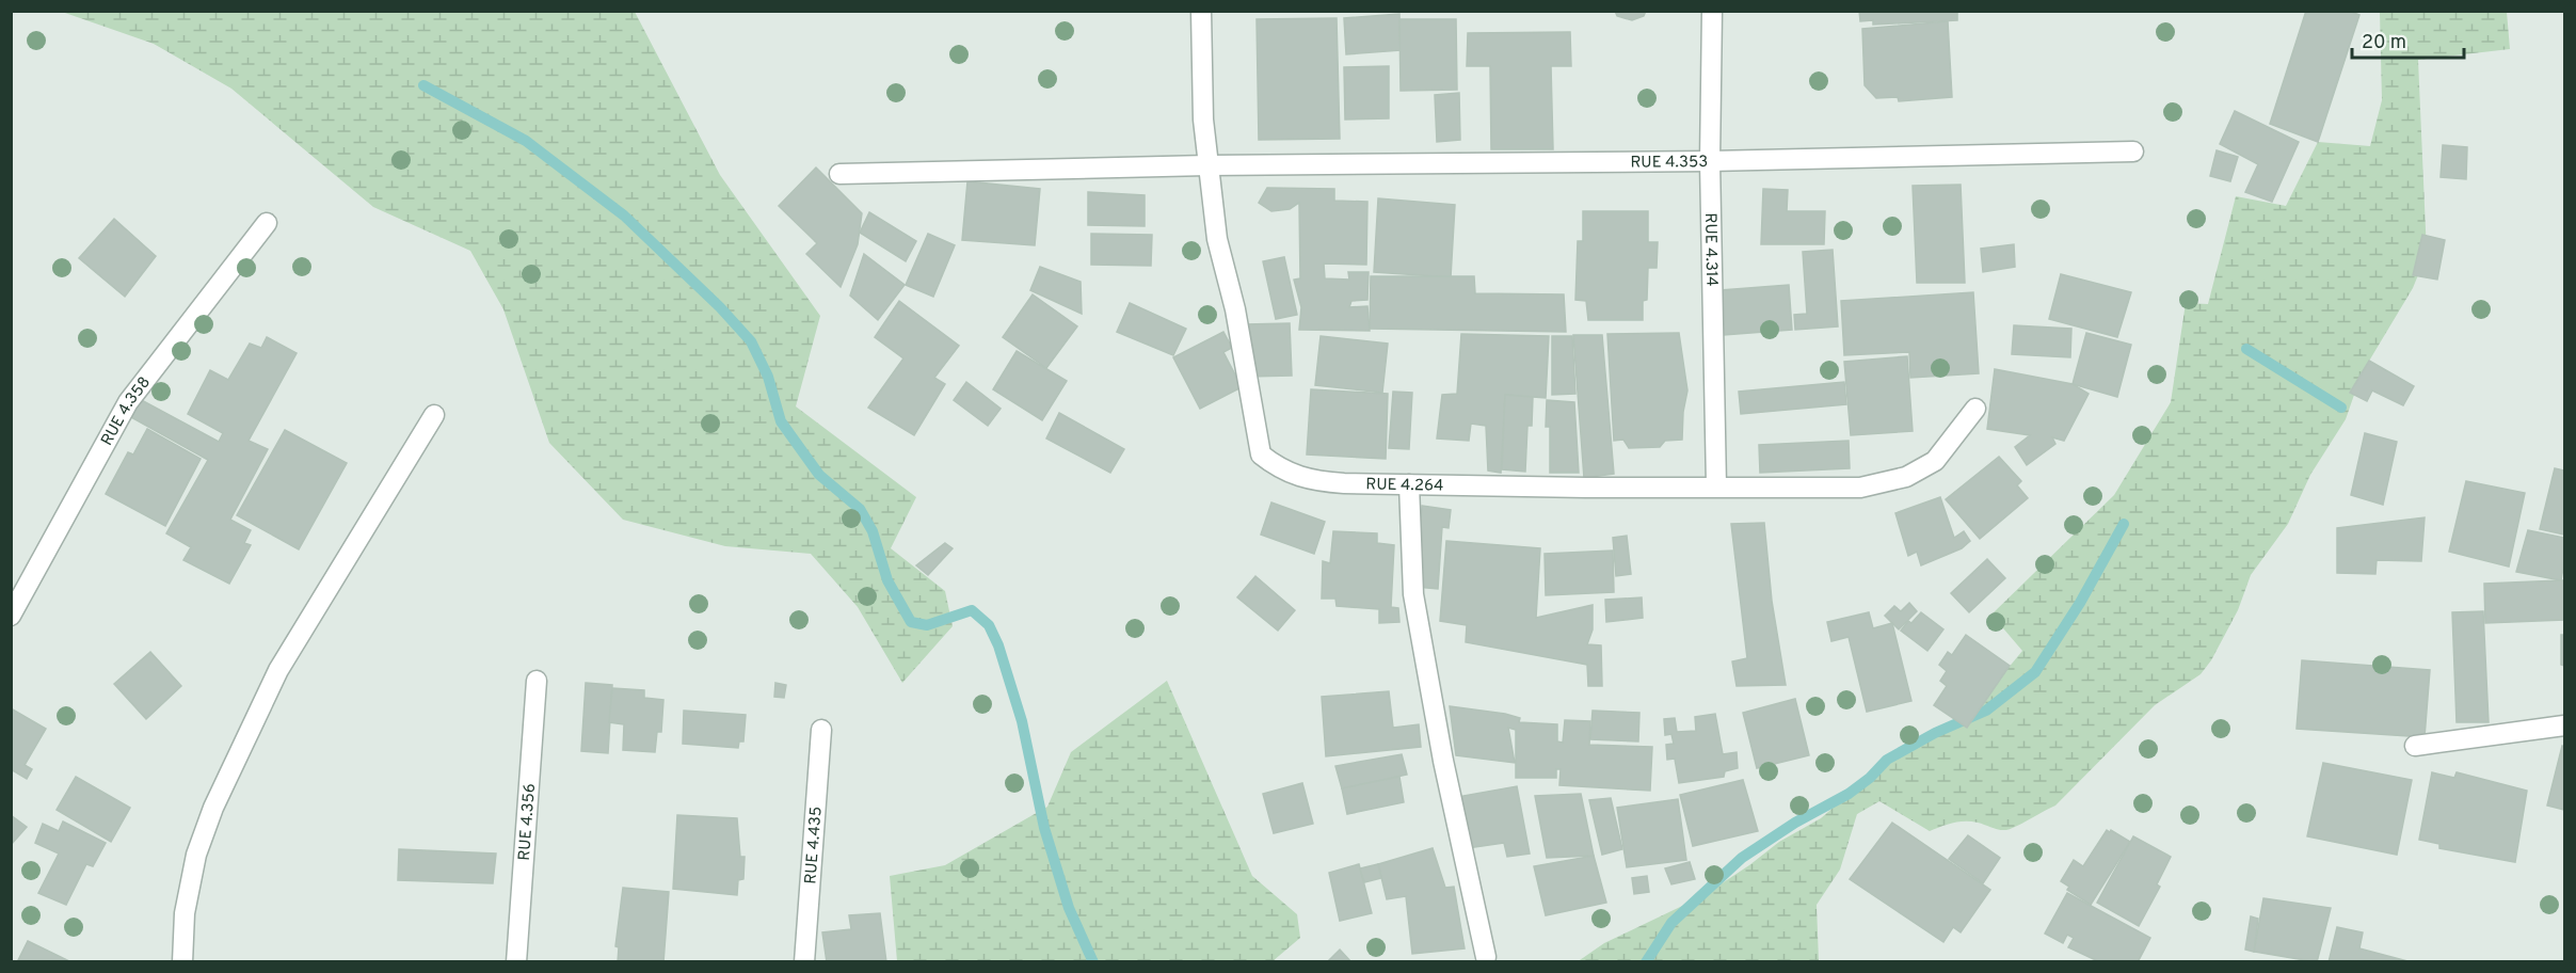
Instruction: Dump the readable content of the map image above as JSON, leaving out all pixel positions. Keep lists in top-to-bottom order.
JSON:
{
  "streets": {
    "street": [
      "RUE 4.353",
      "RUE 4.314",
      "RUE 4.358",
      "RUE 4.264",
      "RUE 4.356",
      "RUE 4.435"
    ]
  },
  "crossings": [
    ["RUE 4.353", "RUE 4.314"],
    ["RUE 4.353", "RUE 4.264"],
    ["RUE 4.314", "RUE 4.264"]
  ],
  "scale_bar": "20 m"
}
